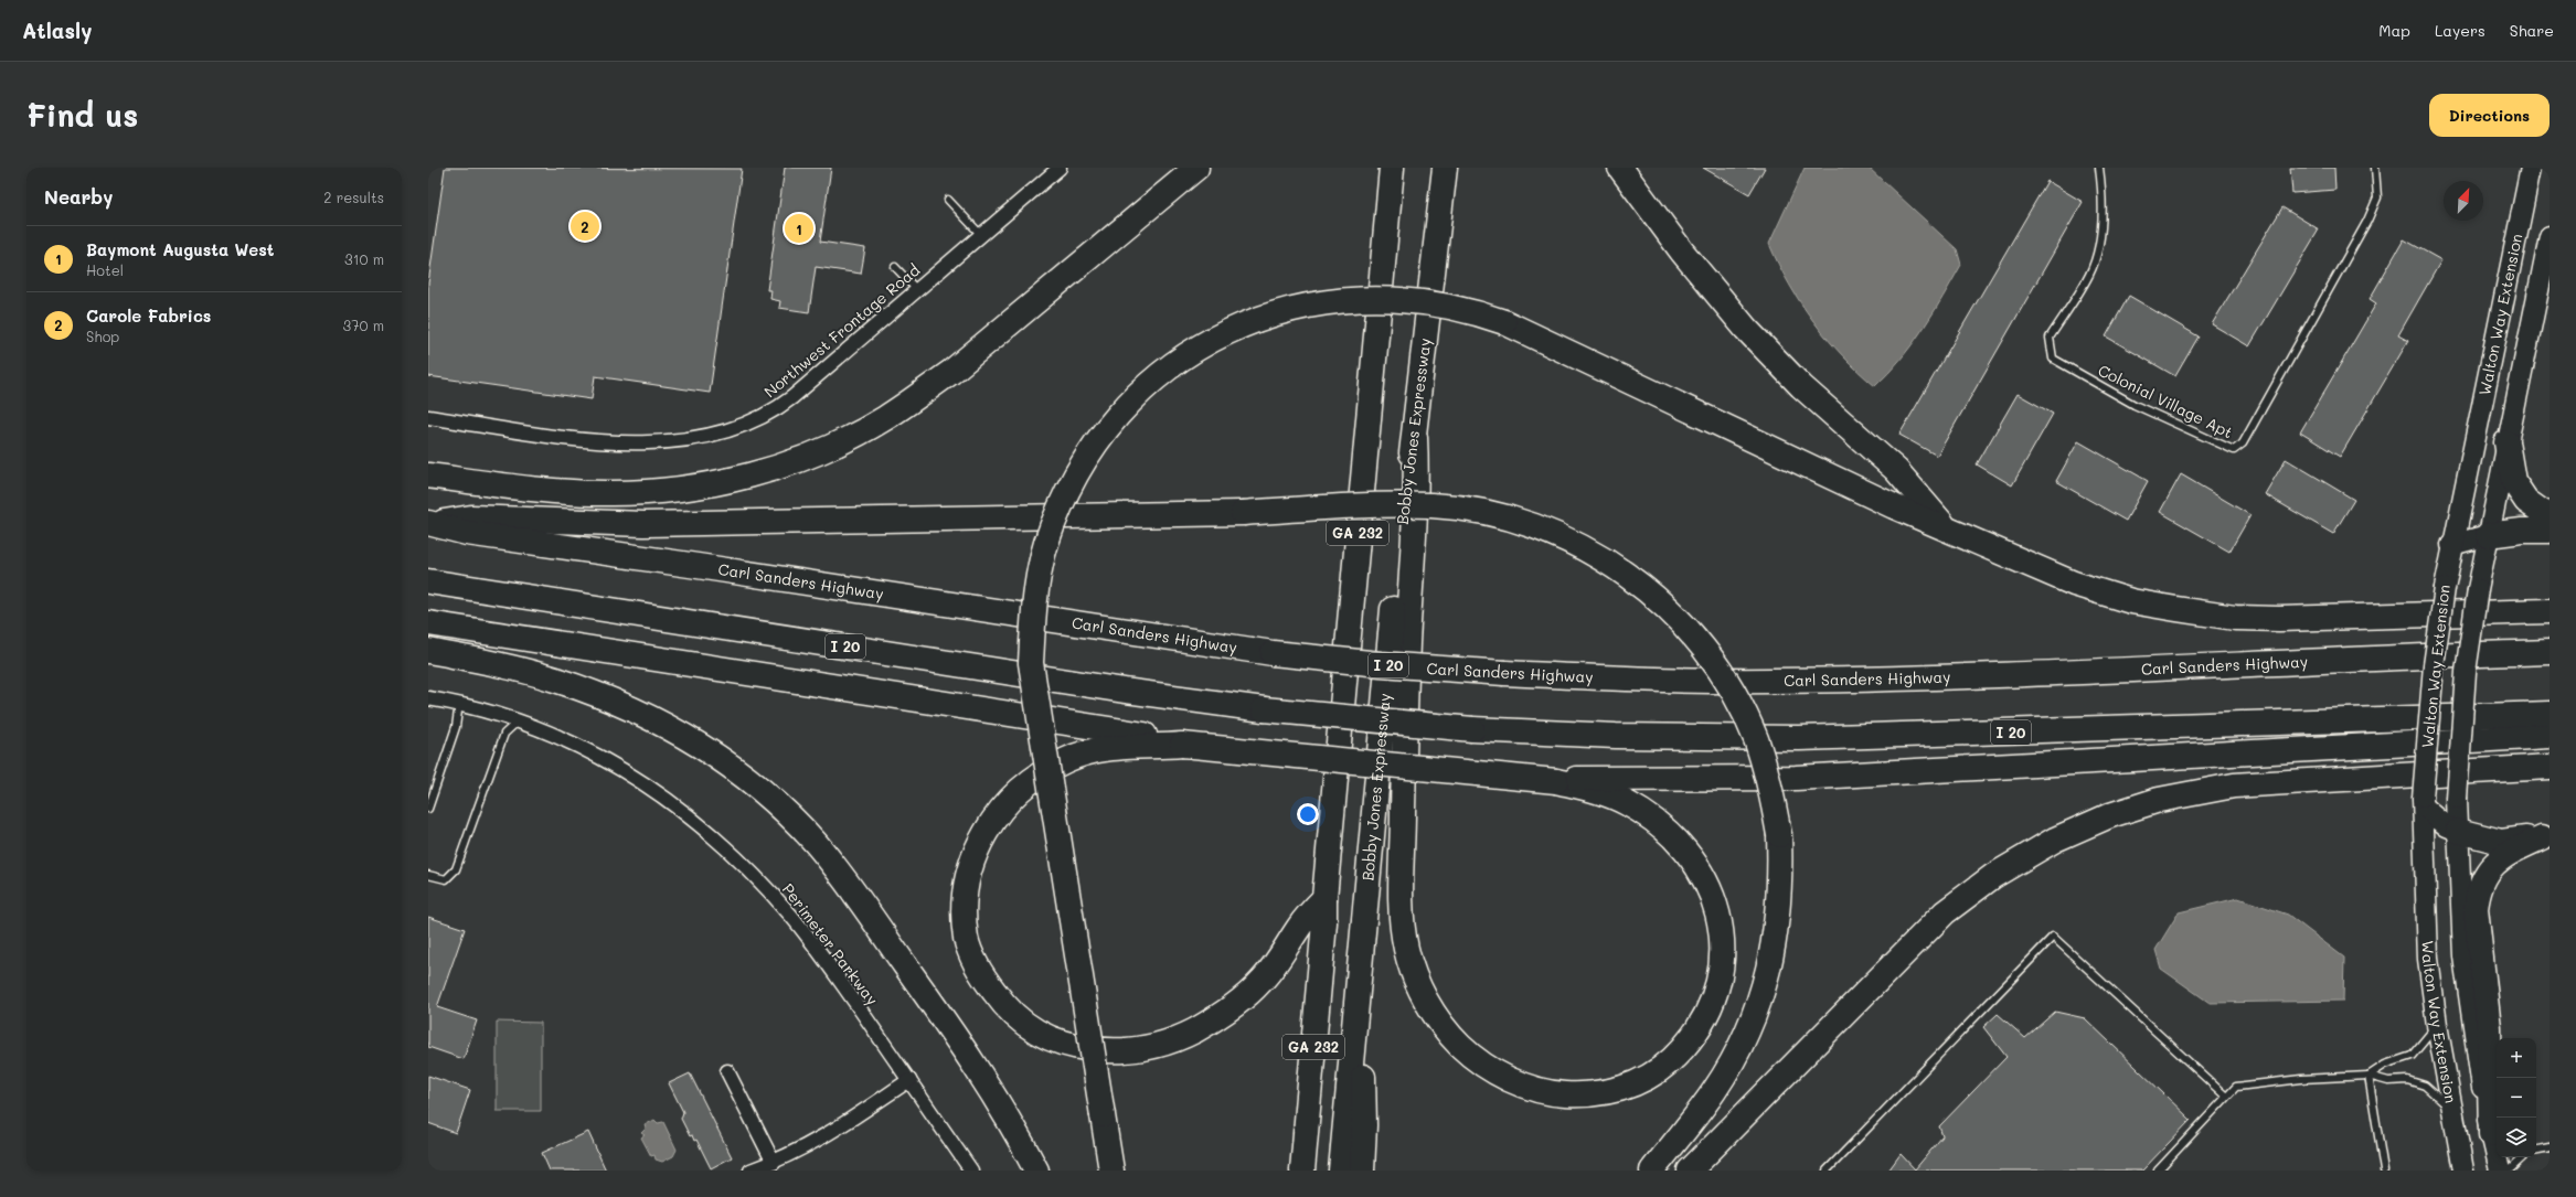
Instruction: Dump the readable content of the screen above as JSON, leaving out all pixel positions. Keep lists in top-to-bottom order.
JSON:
{
  "streets": {
    "highway": [
      "Bobby Jones Expressway",
      "GA 232",
      "Carl Sanders Highway",
      "I 20"
    ],
    "main road": ["Walton Way Extension"],
    "street": ["Northwest Frontage Road", "Perimeter Parkway"],
    "lane": ["Colonial Village Apt"]
  },
  "north": "top right",
  "page": {
    "header": "Atlasly",
    "nav": ["Map", "Layers", "Share"],
    "buttons": "Directions",
    "title": "Find us",
    "heading": ["Nearby", "2 results"],
    "pins": ["2", "1"],
    "list": [
      {
        "mark": "1",
        "name": "Baymont Augusta West",
        "note": "Hotel",
        "value": "310 m"
      },
      {
        "mark": "2",
        "name": "Carole Fabrics",
        "note": "Shop",
        "value": "370 m"
      }
    ],
    "map_buttons": ["+", "−"]
  }
}
